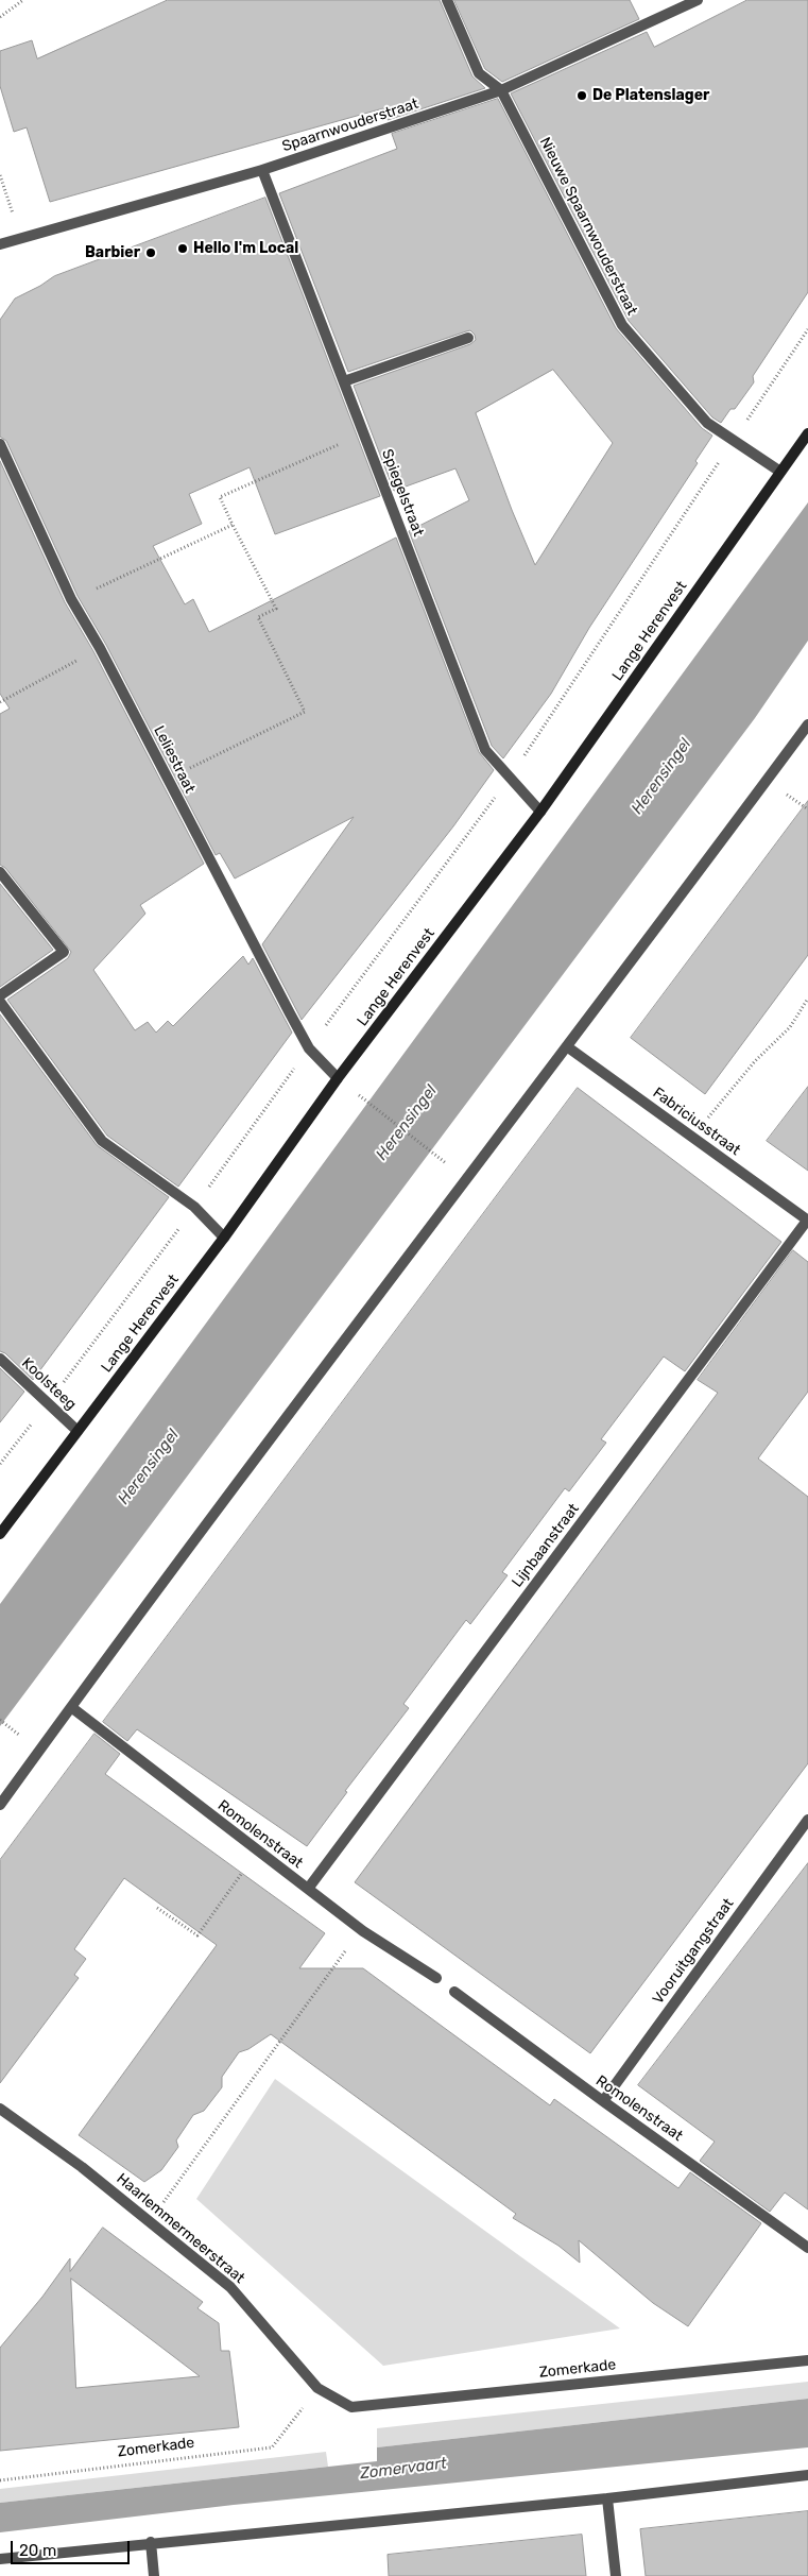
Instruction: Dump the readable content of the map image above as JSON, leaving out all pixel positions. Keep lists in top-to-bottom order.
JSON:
{
  "streets": {
    "main road": ["Lange Herenvest"],
    "street": [
      "Spaarnwouderstraat",
      "Nieuwe Spaarnwouderstraat",
      "Spiegelstraat",
      "Leliestraat",
      "Fabriciusstraat",
      "Koolsteeg",
      "Lijnbaanstraat",
      "Romolenstraat",
      "Vooruitgangstraat",
      "Haarlemmermeerstraat",
      "Zomerkade"
    ]
  },
  "crossings": [
    ["Spaarnwouderstraat", "Nieuwe Spaarnwouderstraat"],
    ["Spaarnwouderstraat", "Spiegelstraat"],
    ["Nieuwe Spaarnwouderstraat", "Lange Herenvest"],
    ["Spiegelstraat", "Lange Herenvest"],
    ["Lange Herenvest", "Leliestraat"],
    ["Lange Herenvest", "Koolsteeg"],
    ["Fabriciusstraat", "Lijnbaanstraat"],
    ["Lijnbaanstraat", "Romolenstraat"],
    ["Romolenstraat", "Vooruitgangstraat"],
    ["Haarlemmermeerstraat", "Zomerkade"]
  ],
  "water": ["Herensingel", "Zomervaart"],
  "places": ["De Platenslager", "Hello I'm Local", "Barbier"],
  "scale_bar": "20 m"
}
